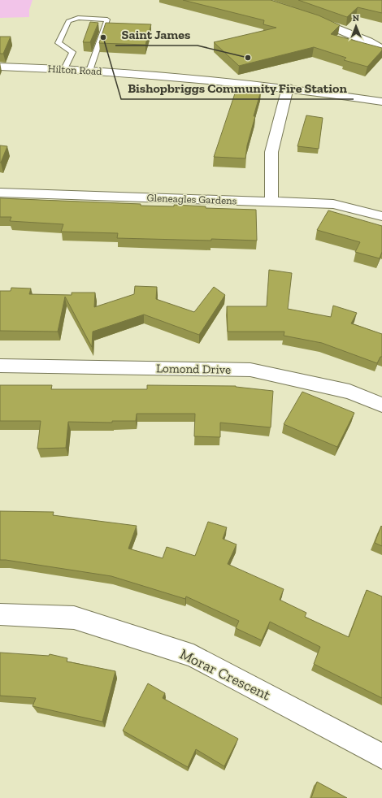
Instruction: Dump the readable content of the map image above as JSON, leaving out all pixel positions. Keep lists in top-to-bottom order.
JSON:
{
  "streets": {
    "street": [
      "Hilton Road",
      "Gleneagles Gardens",
      "Lomond Drive",
      "Morar Crescent"
    ]
  },
  "places": ["Bishopbriggs Community Fire Station", "Saint James"],
  "north": "top"
}
